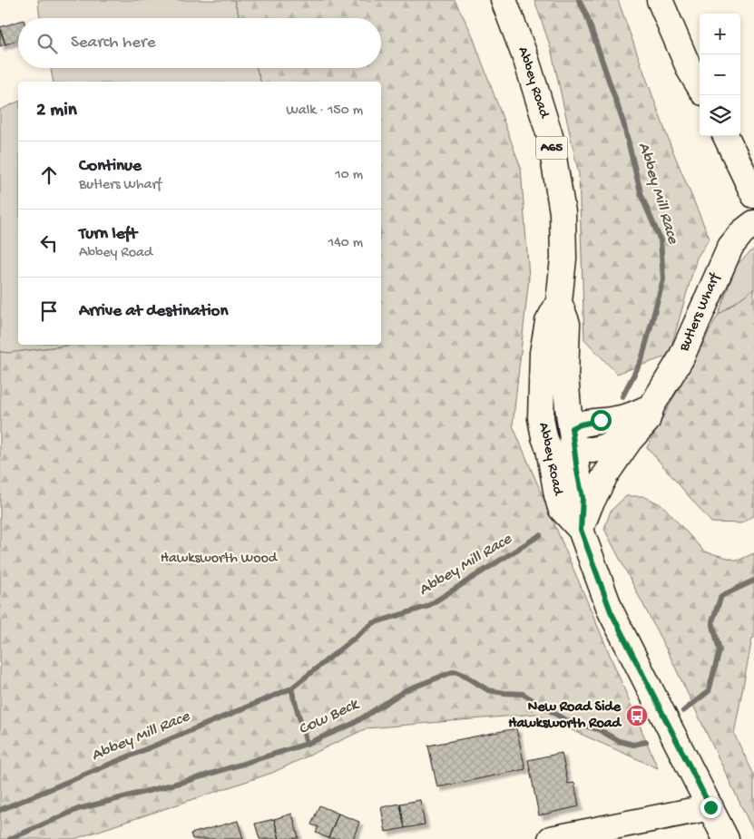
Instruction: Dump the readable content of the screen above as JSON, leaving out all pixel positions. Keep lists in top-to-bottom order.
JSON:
{
  "streets": {
    "main road": ["Abbey Road", "A65", "Butlers Wharf"]
  },
  "crossings": [
    ["Abbey Road", "A65"],
    ["Abbey Road", "Butlers Wharf"]
  ],
  "water": ["Abbey Mill Race", "Cow Beck"],
  "parks": ["Hawksworth Wood"],
  "places": {
    "bus stop": ["New Road Side Hawksworth Road"]
  },
  "page": {
    "map_buttons": ["+", "−"],
    "search": "Search here",
    "heading": ["2 min", "Walk · 150 m"],
    "list": [
      ["Continue", "Butlers Wharf", "10 m"],
      ["Turn left", "Abbey Road", "140 m"],
      "Arrive at destination"
    ]
  }
}
